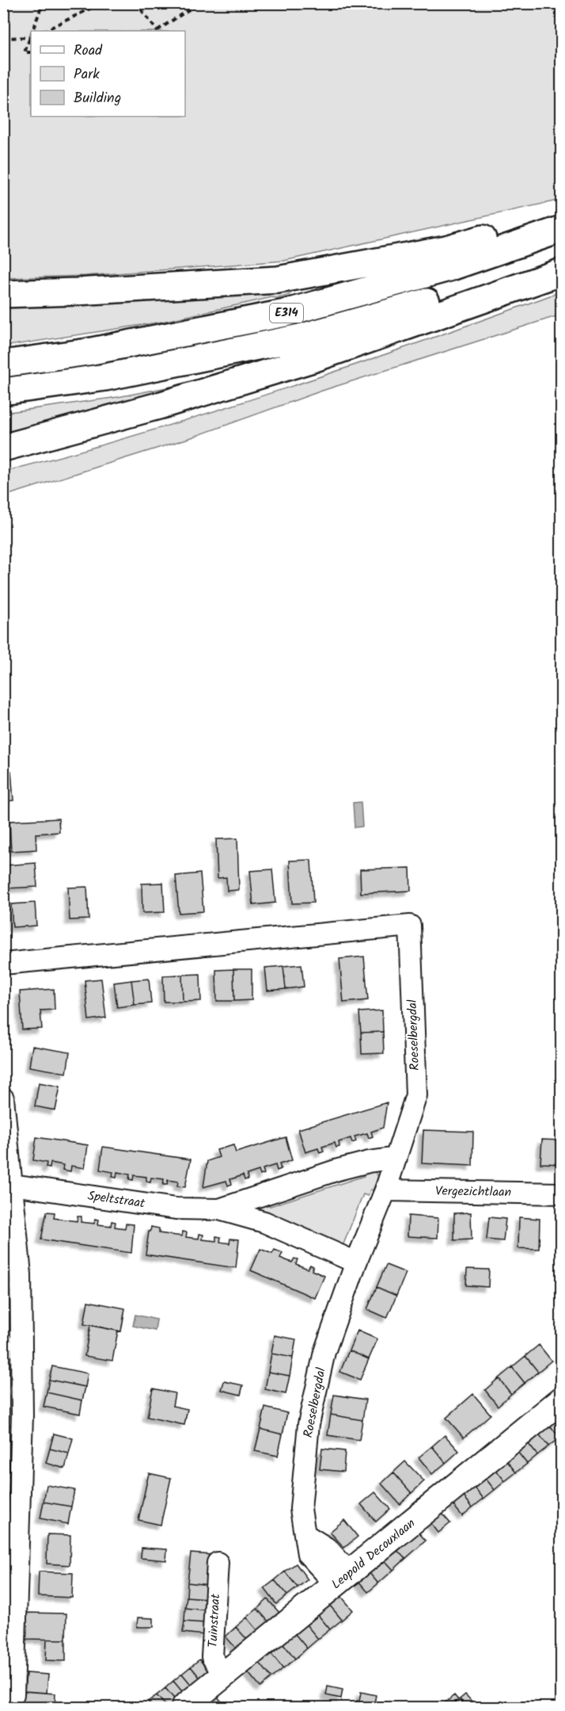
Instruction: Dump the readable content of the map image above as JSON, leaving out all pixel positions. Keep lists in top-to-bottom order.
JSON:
{
  "streets": {
    "highway": ["E314"],
    "street": [
      "Roeselbergdal",
      "Vergezichtlaan",
      "Speltstraat",
      "Leopold Decouxlaan",
      "Tuinstraat"
    ]
  },
  "crossings": [
    ["Roeselbergdal", "Vergezichtlaan"],
    ["Roeselbergdal", "Speltstraat"],
    ["Roeselbergdal", "Leopold Decouxlaan"],
    ["Leopold Decouxlaan", "Tuinstraat"]
  ],
  "legend": ["Road", "Park", "Building"]
}
